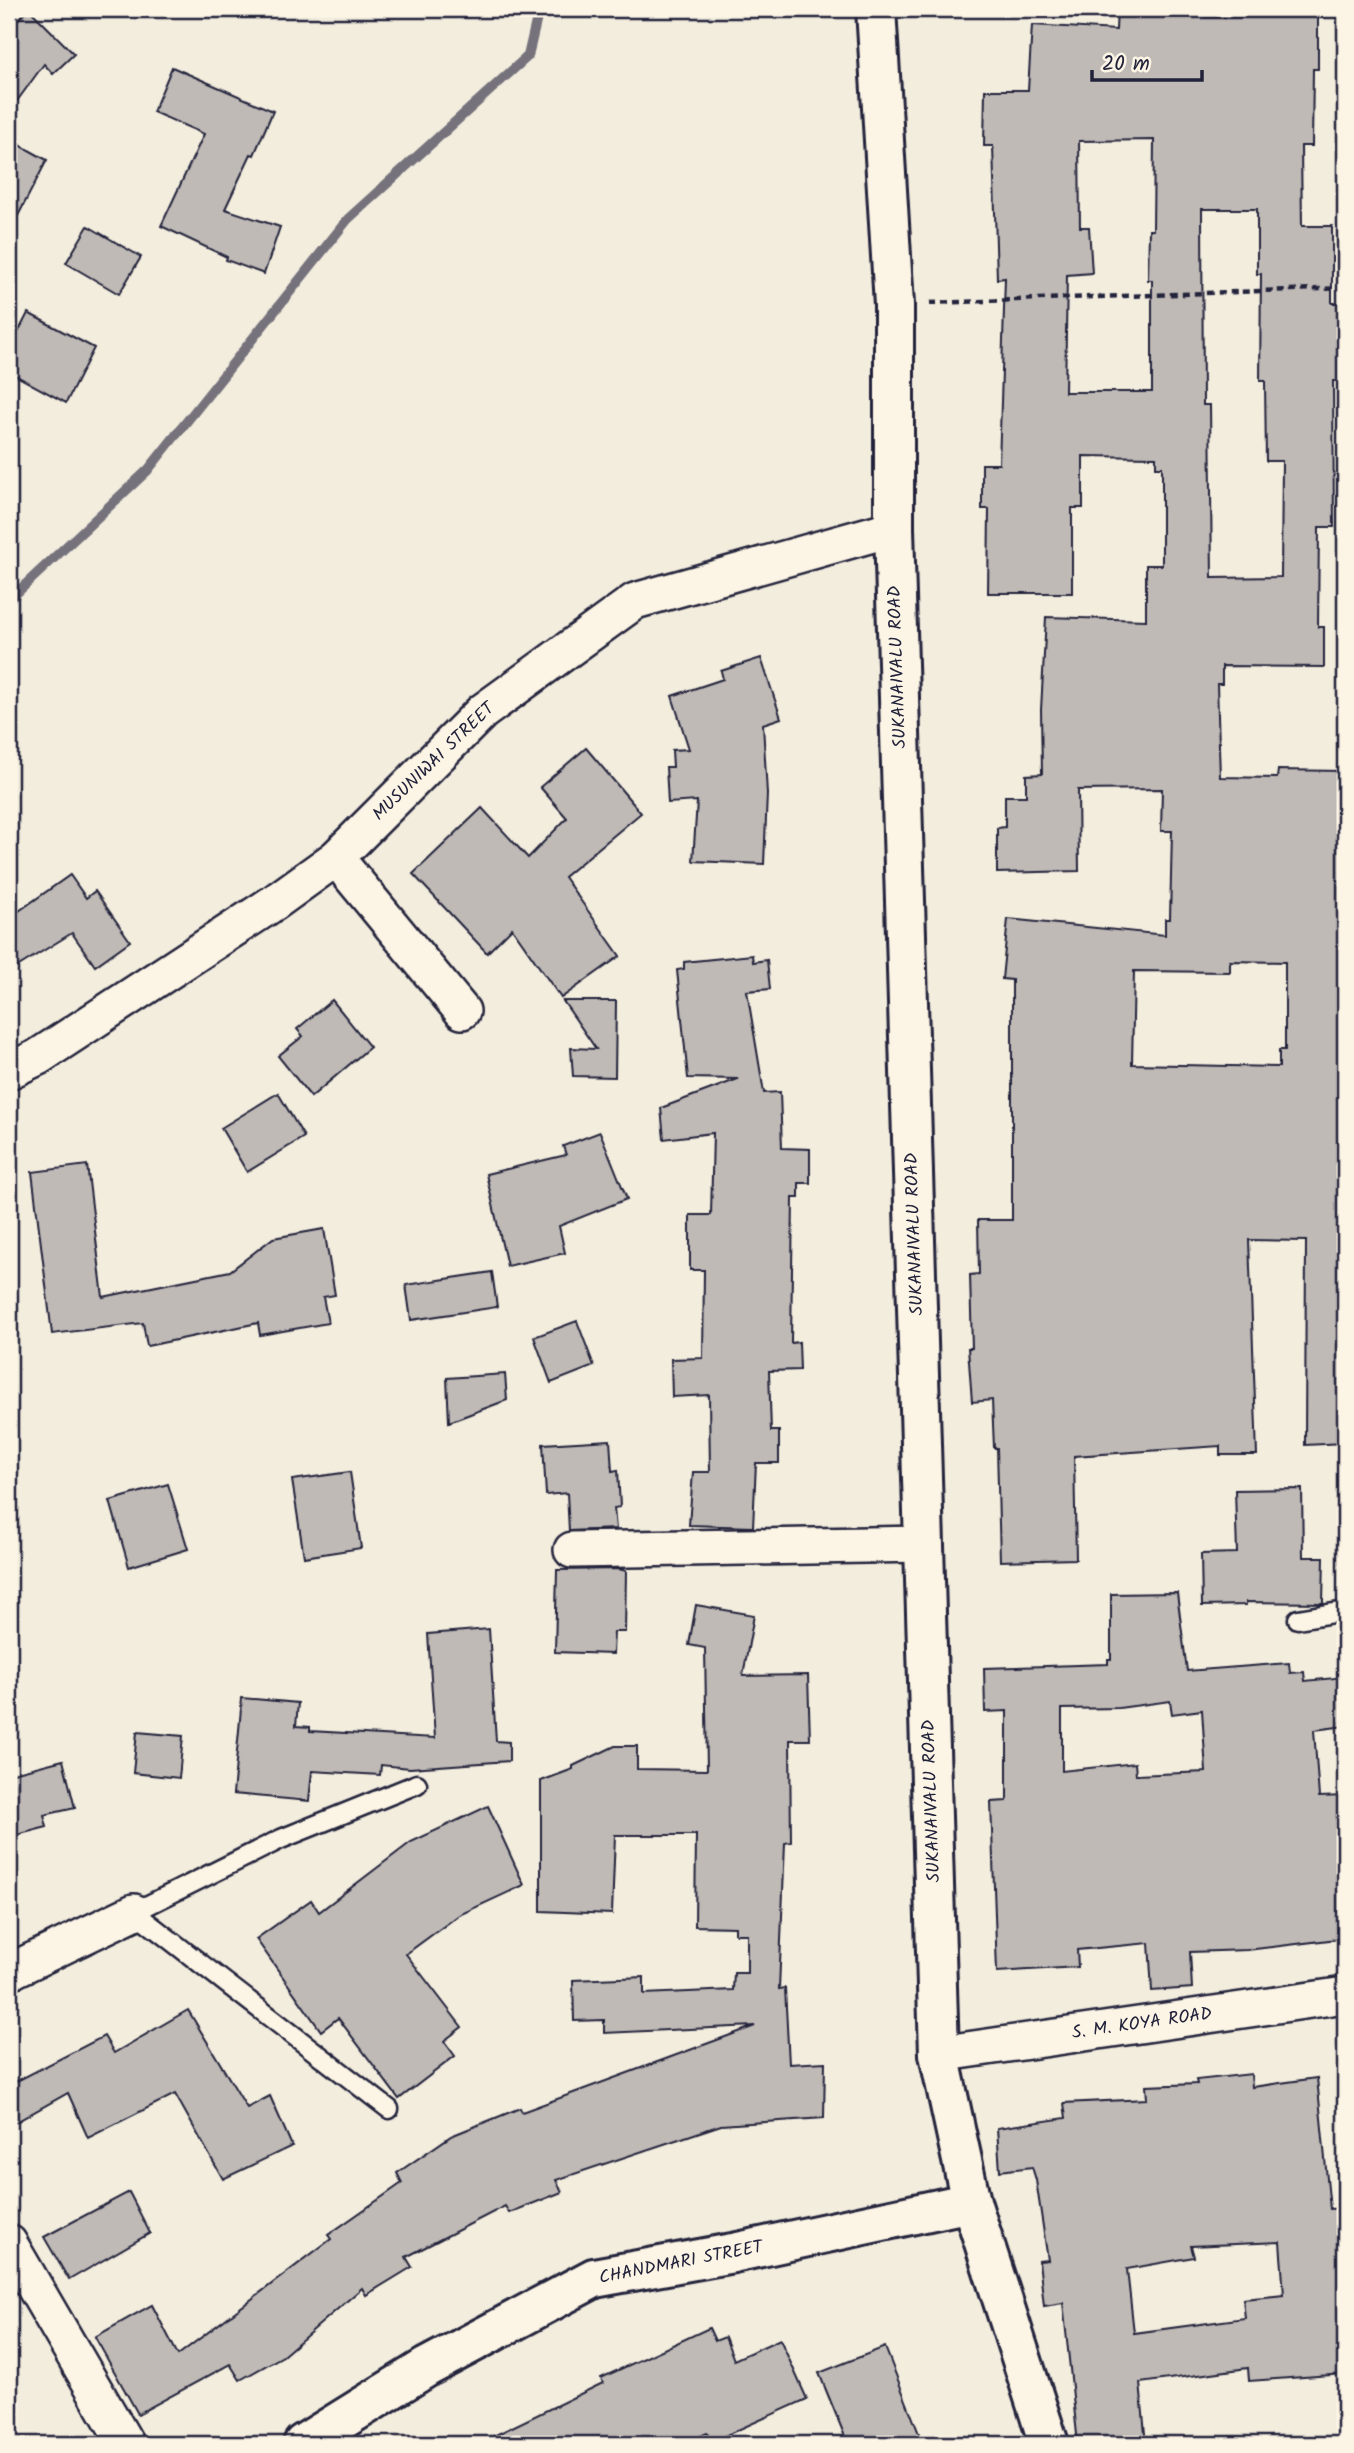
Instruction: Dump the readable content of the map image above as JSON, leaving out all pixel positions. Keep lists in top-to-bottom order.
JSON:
{
  "streets": {
    "main road": ["SUKANAIVALU ROAD", "CHANDMARI STREET"],
    "street": ["MUSUNIWAI STREET", "S. M. KOYA ROAD"]
  },
  "crossings": [
    ["SUKANAIVALU ROAD", "MUSUNIWAI STREET"],
    ["SUKANAIVALU ROAD", "S. M. KOYA ROAD"],
    ["SUKANAIVALU ROAD", "CHANDMARI STREET"]
  ],
  "scale_bar": "20 m"
}
